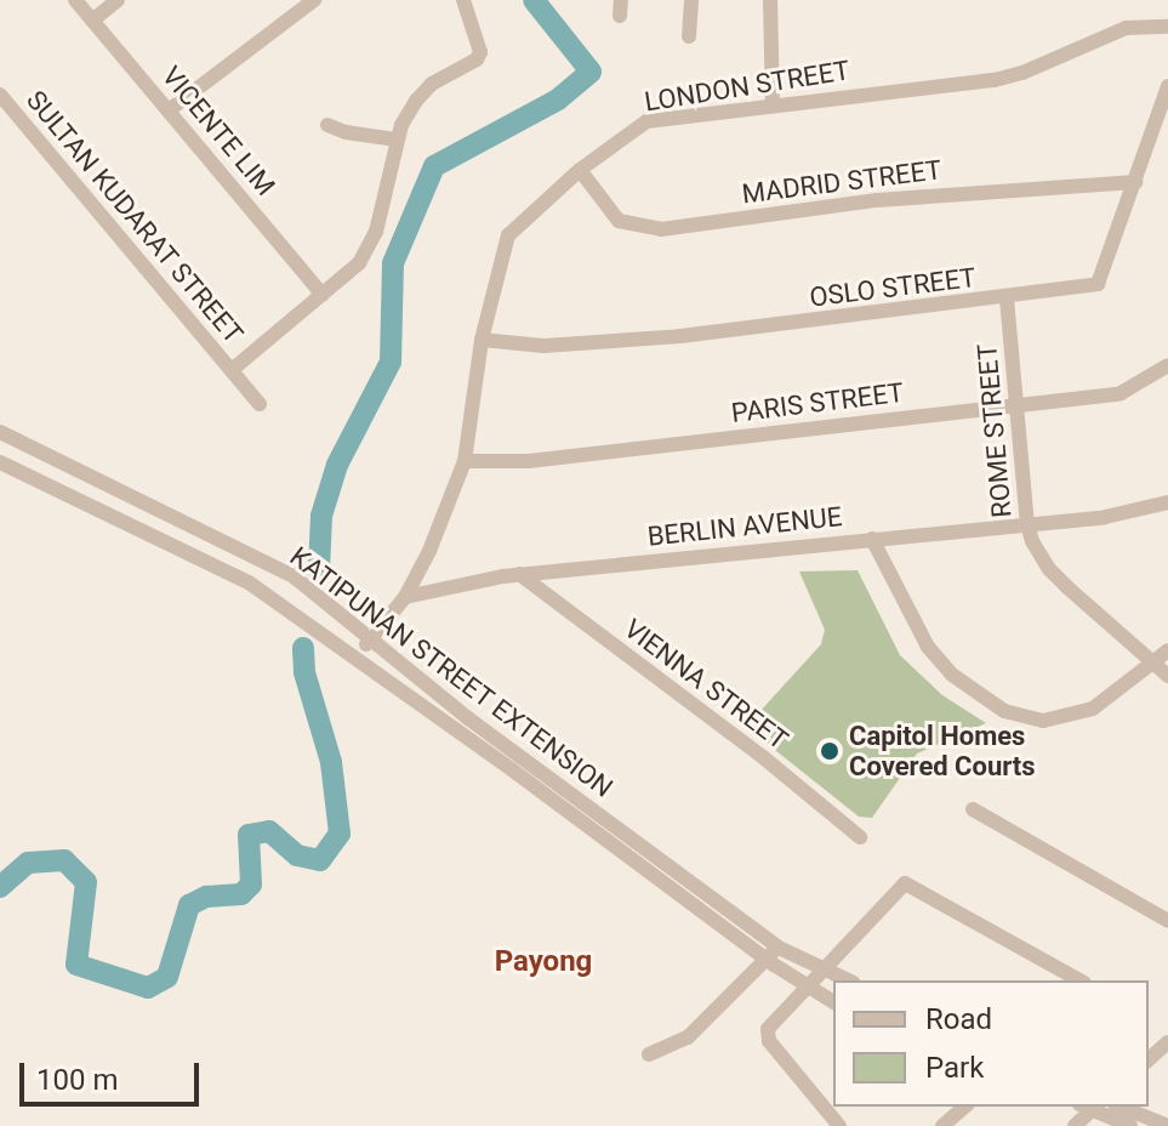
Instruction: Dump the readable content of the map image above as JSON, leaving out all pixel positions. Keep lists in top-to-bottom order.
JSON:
{
  "streets": {
    "street": [
      "LONDON STREET",
      "VICENTE LIM",
      "MADRID STREET",
      "SULTAN KUDARAT STREET",
      "OSLO STREET",
      "PARIS STREET",
      "ROME STREET",
      "BERLIN AVENUE",
      "KATIPUNAN STREET EXTENSION",
      "VIENNA STREET"
    ]
  },
  "crossings": [
    ["LONDON STREET", "MADRID STREET"],
    ["LONDON STREET", "OSLO STREET"],
    ["LONDON STREET", "PARIS STREET"],
    ["LONDON STREET", "BERLIN AVENUE"],
    ["VICENTE LIM", "SULTAN KUDARAT STREET"],
    ["MADRID STREET", "OSLO STREET"],
    ["OSLO STREET", "ROME STREET"],
    ["PARIS STREET", "ROME STREET"],
    ["ROME STREET", "BERLIN AVENUE"],
    ["BERLIN AVENUE", "VIENNA STREET"]
  ],
  "districts": ["Payong"],
  "places": ["Capitol Homes Covered Courts"],
  "legend": ["Road", "Park"],
  "scale_bar": "100 m"
}
